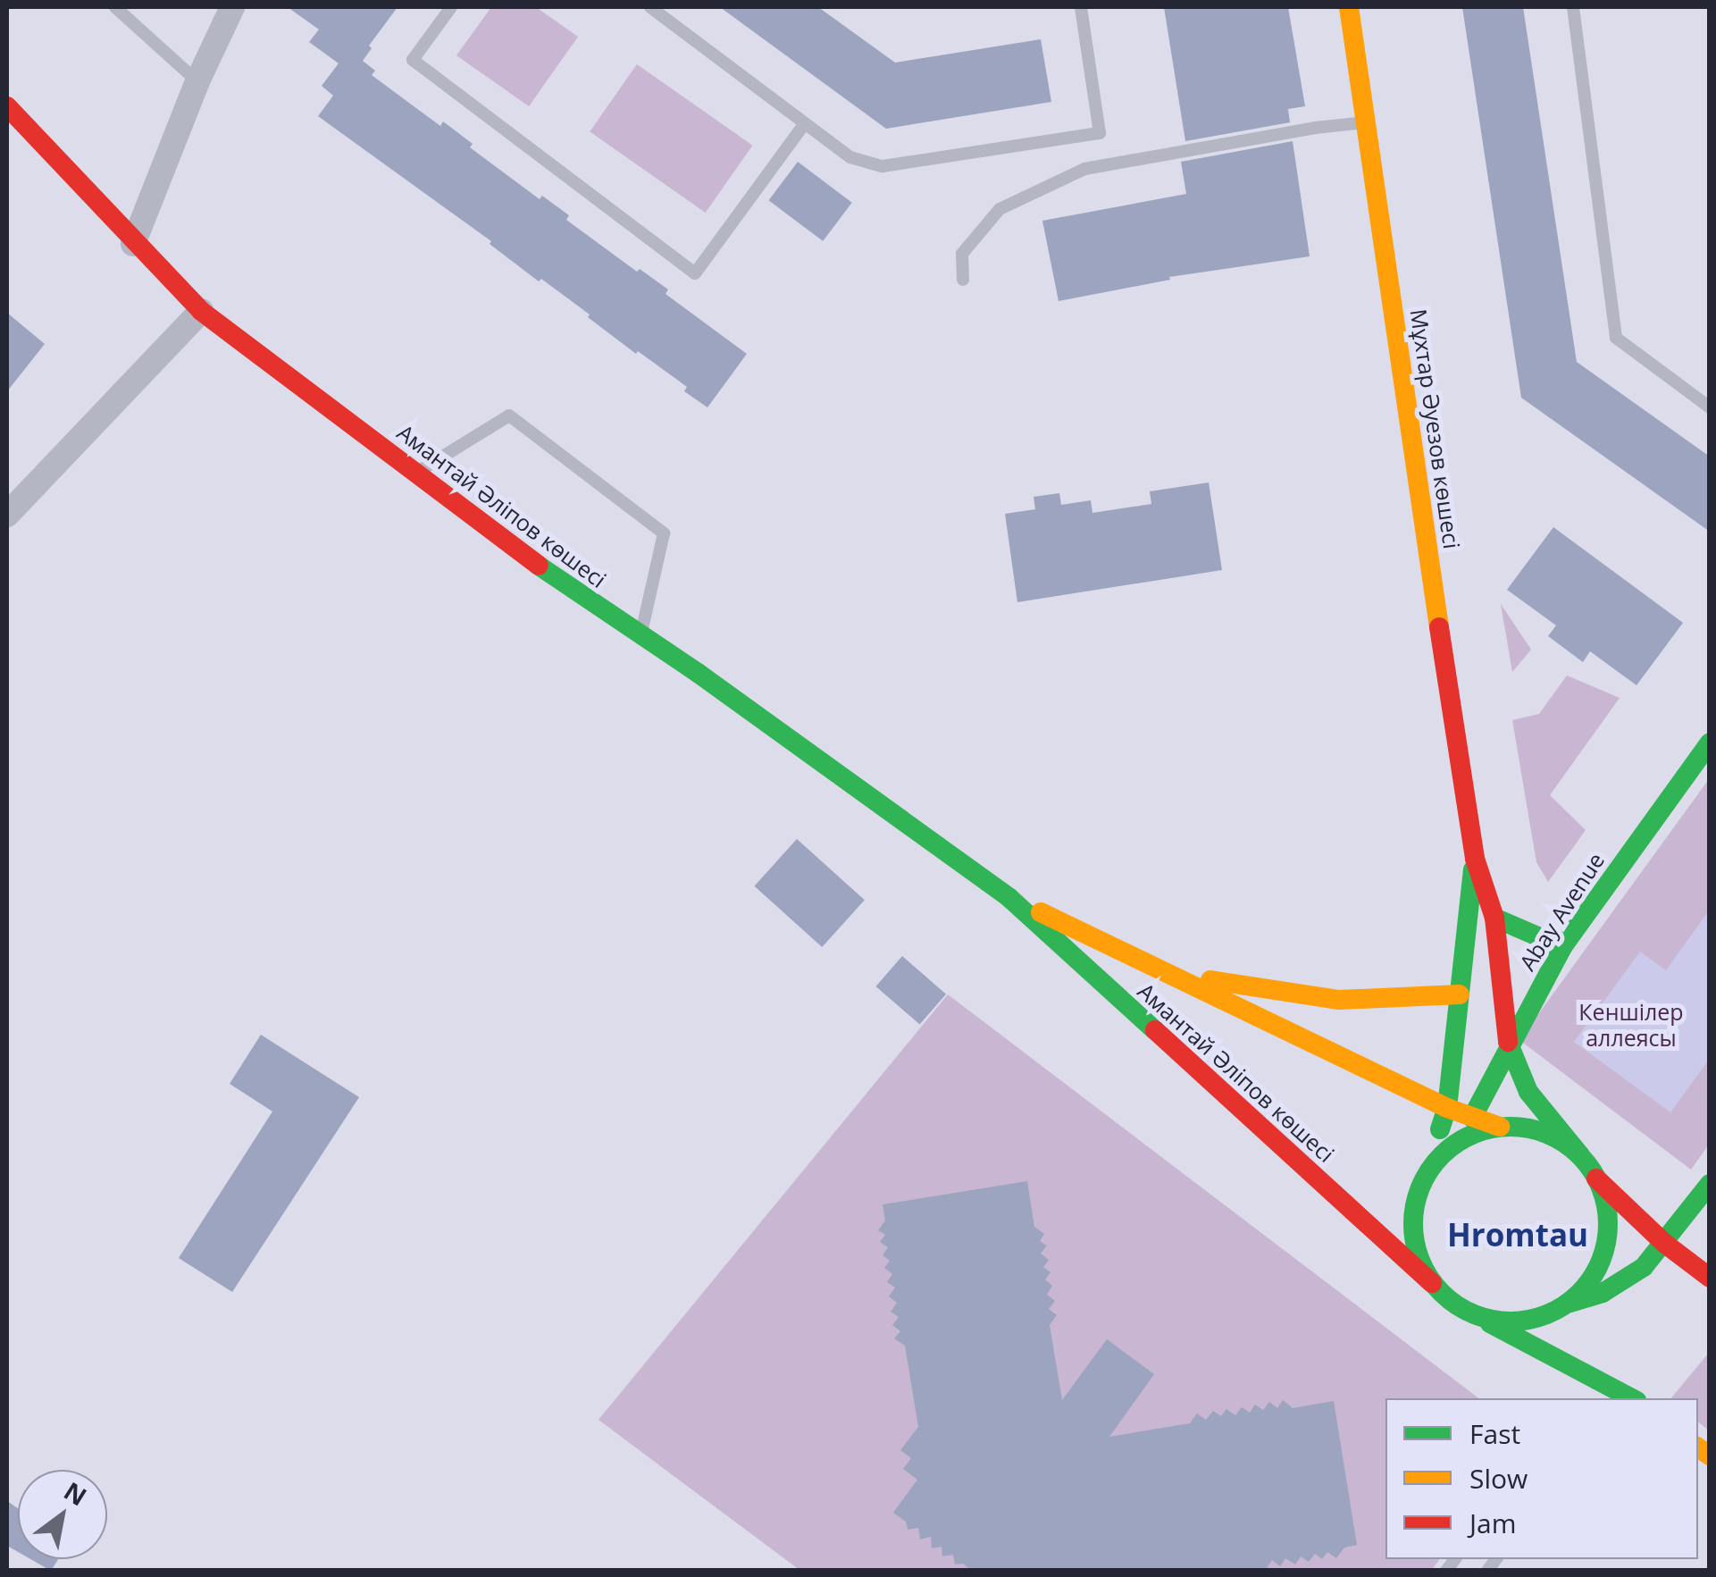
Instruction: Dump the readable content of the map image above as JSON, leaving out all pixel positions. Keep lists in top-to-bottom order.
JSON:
{
  "streets": {
    "main road": ["Мұхтар Әуезов көшесі", "Амантай Әліпов көшесі", "Abay Avenue"]
  },
  "crossings": [
    ["Мұхтар Әуезов көшесі", "Амантай Әліпов көшесі"],
    ["Мұхтар Әуезов көшесі", "Abay Avenue"],
    ["Амантай Әліпов көшесі", "Abay Avenue"]
  ],
  "districts": ["Hromtau"],
  "parks": ["Кеншілер аллеясы"],
  "legend": ["Fast", "Slow", "Jam"],
  "north": "top right"
}
